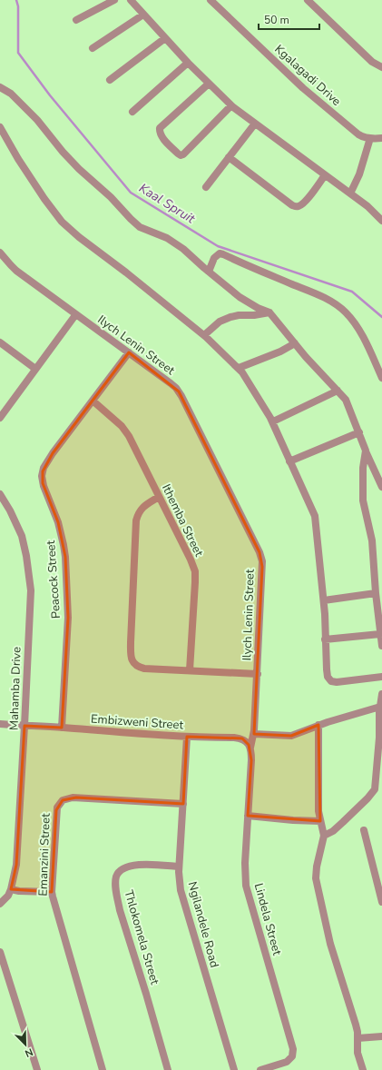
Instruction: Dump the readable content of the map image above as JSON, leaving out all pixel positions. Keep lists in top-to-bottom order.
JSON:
{
  "streets": {
    "street": [
      "Kgalagadi Drive",
      "Ilych Lenin Street",
      "Ithemba Street",
      "Peacock Street",
      "Mahamba Drive",
      "Embizweni Street",
      "Emanzini Street",
      "Lindela Street",
      "Ngilandele Road",
      "Thlokomela Street"
    ]
  },
  "crossings": [
    ["Ilych Lenin Street", "Ithemba Street"],
    ["Ilych Lenin Street", "Peacock Street"],
    ["Ilych Lenin Street", "Lindela Street"],
    ["Ithemba Street", "Peacock Street"],
    ["Peacock Street", "Embizweni Street"],
    ["Mahamba Drive", "Embizweni Street"],
    ["Embizweni Street", "Lindela Street"],
    ["Embizweni Street", "Ngilandele Road"],
    ["Emanzini Street", "Ngilandele Road"],
    ["Ngilandele Road", "Thlokomela Street"]
  ],
  "water": ["Kaal Spruit"],
  "scale_bar": "50 m",
  "north": "bottom right"
}
